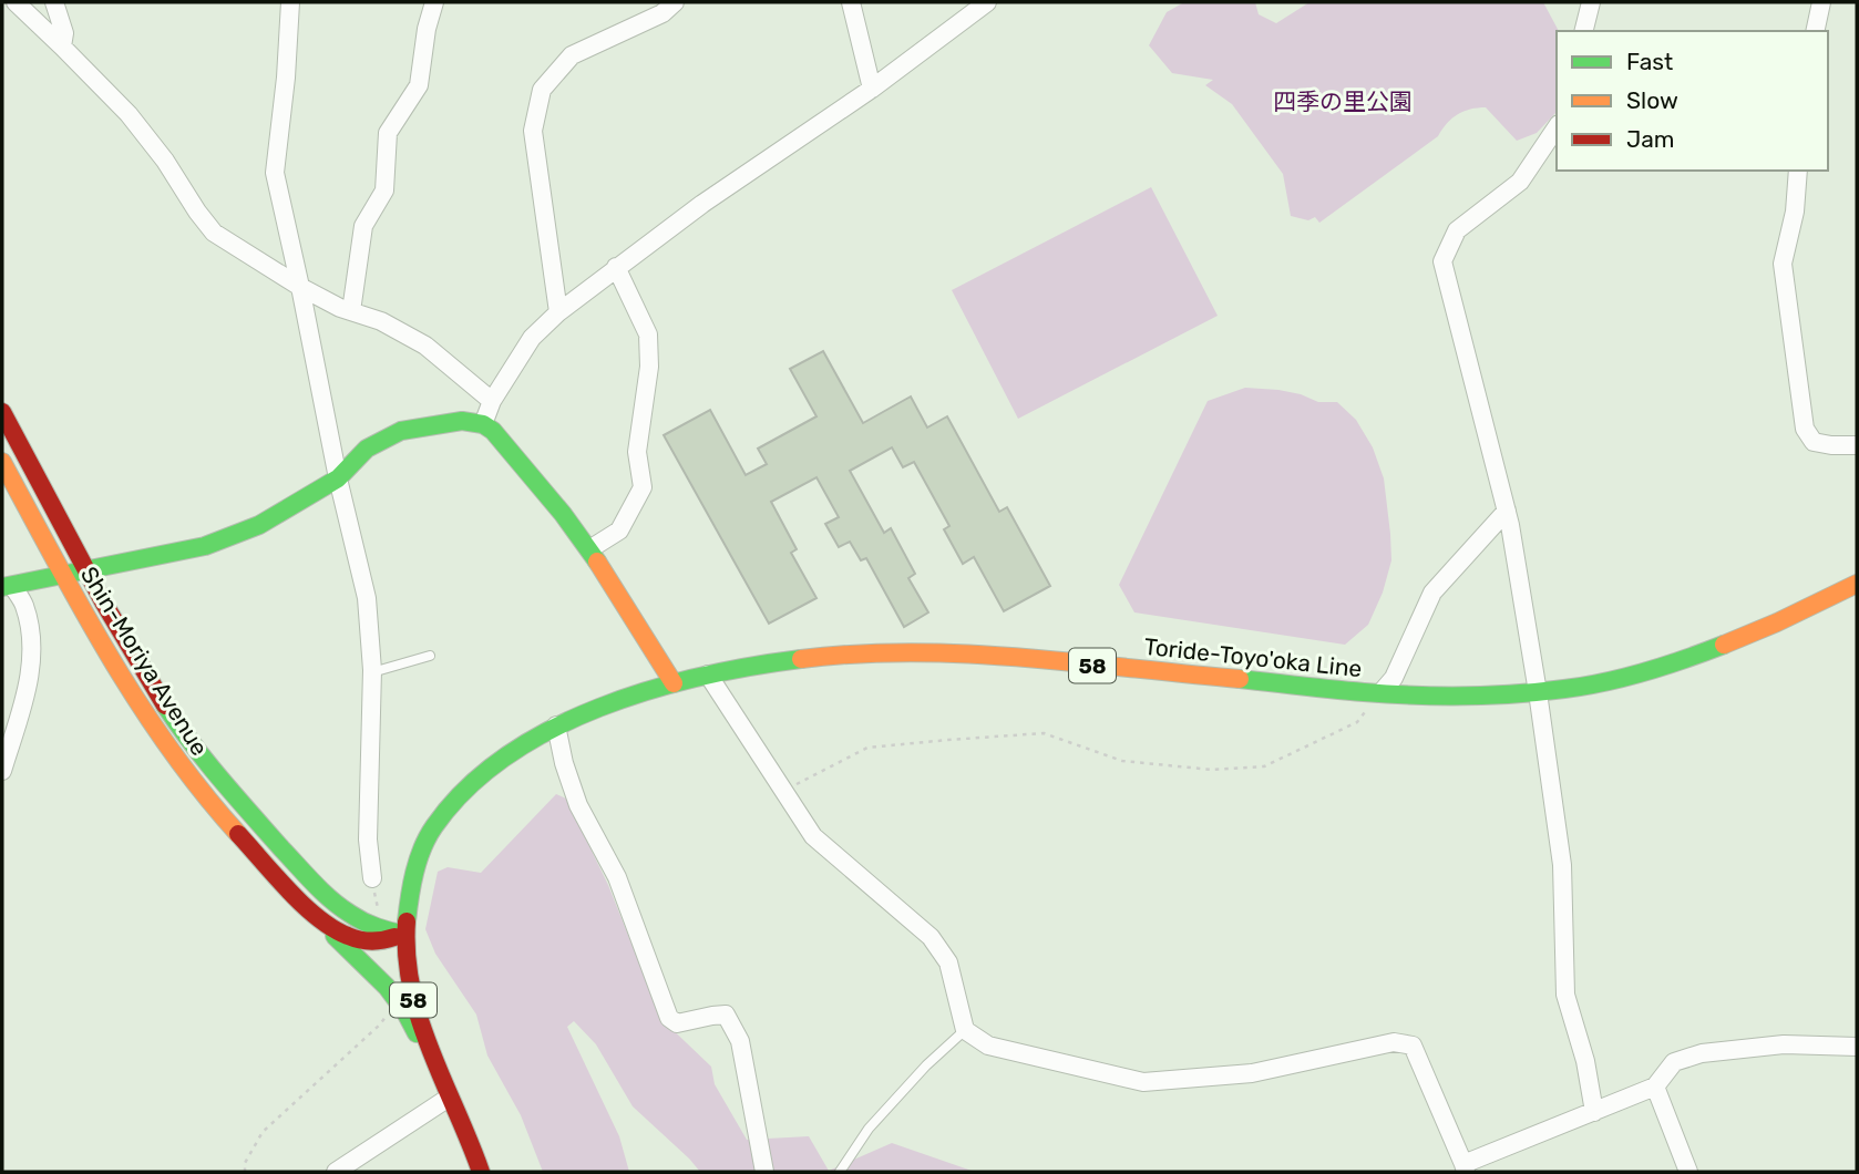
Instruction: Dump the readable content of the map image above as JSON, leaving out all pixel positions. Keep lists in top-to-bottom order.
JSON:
{
  "streets": {
    "street": ["Toride-Toyo'oka Line", "Shin-Moriya Avenue", "58"]
  },
  "crossings": [
    ["Toride-Toyo'oka Line", "Shin-Moriya Avenue"]
  ],
  "parks": ["四季の里公園"],
  "legend": ["Fast", "Slow", "Jam"]
}
